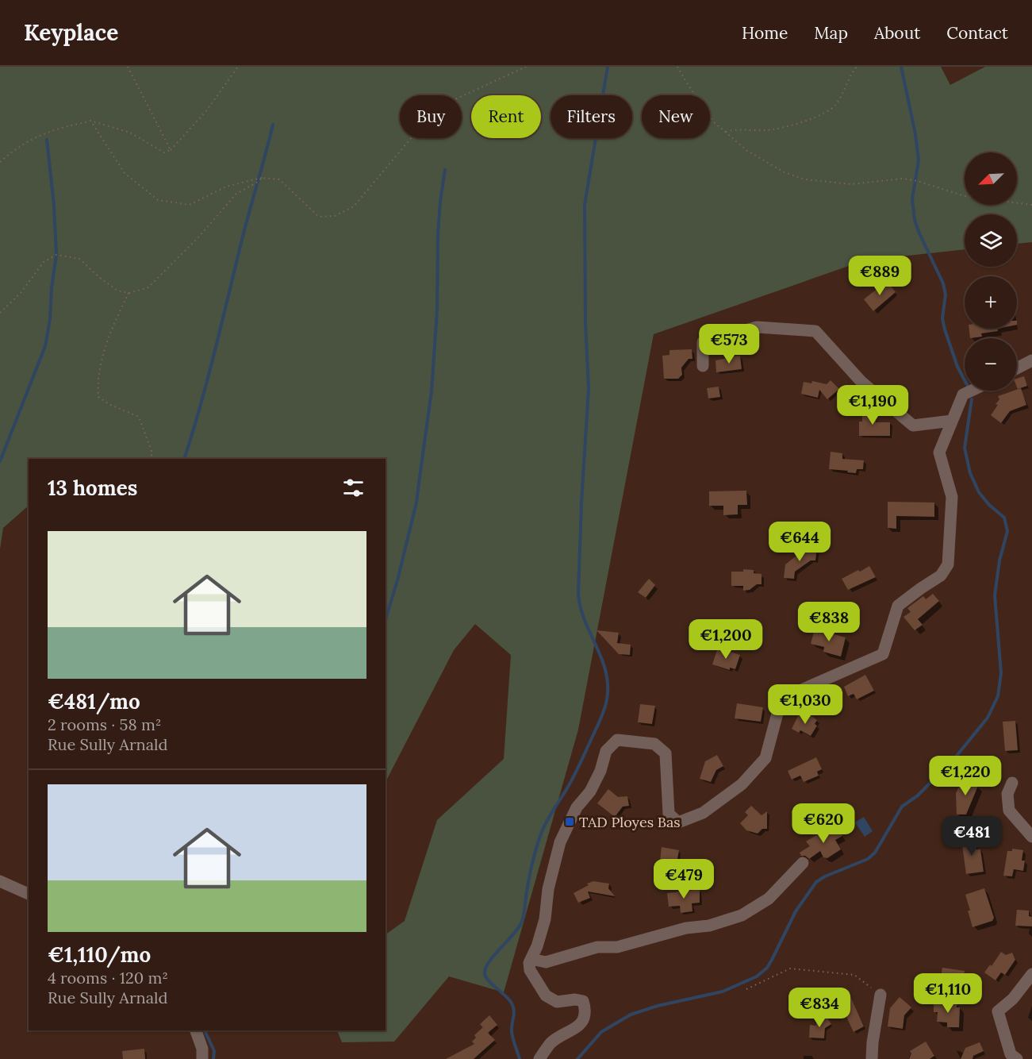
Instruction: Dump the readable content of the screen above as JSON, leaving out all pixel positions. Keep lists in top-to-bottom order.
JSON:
{
  "places": {
    "transit": ["TAD Ployes Bas"]
  },
  "north": "bottom left",
  "page": {
    "header": "Keyplace",
    "nav": [
      "Home",
      "Map",
      "About",
      "Contact"
    ],
    "chip": [
      "Buy",
      "Rent",
      "Filters",
      "New"
    ],
    "map_buttons": ["+", "−"],
    "price": [
      "€889",
      "€573",
      "€1,190",
      "€644",
      "€838",
      "€1,200",
      "€1,030",
      "€1,220",
      "€620",
      "€481",
      "€479",
      "€1,110",
      "€834"
    ],
    "heading": "13 homes",
    "list": [
      {
        "name": "€481/mo",
        "note": "2 rooms · 58 m² · Rue Sully Arnald"
      },
      {
        "name": "€1,110/mo",
        "note": "4 rooms · 120 m² · Rue Sully Arnald"
      }
    ]
  }
}
